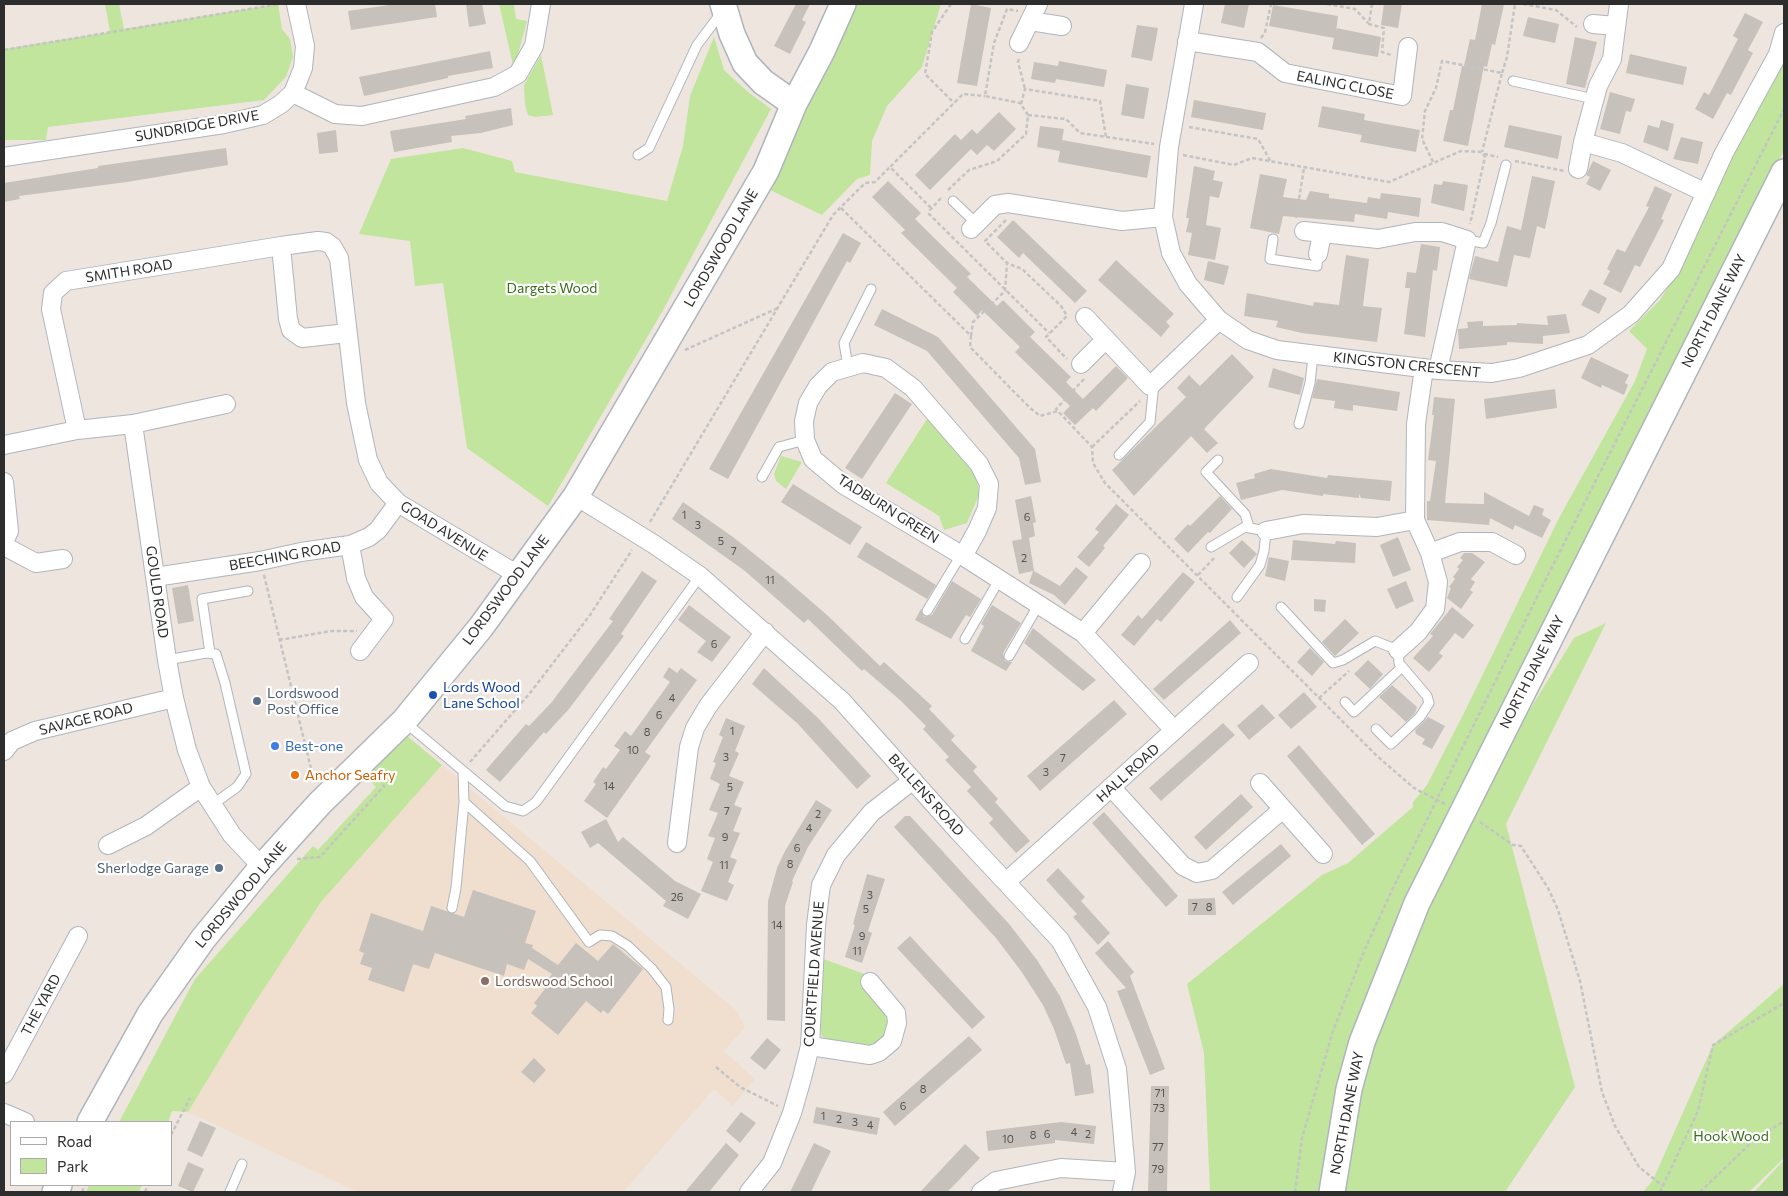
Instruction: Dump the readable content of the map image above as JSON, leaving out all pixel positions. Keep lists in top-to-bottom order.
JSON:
{
  "streets": {
    "street": [
      "EALING CLOSE",
      "SUNDRIDGE DRIVE",
      "LORDSWOOD LANE",
      "SMITH ROAD",
      "NORTH DANE WAY",
      "KINGSTON CRESCENT",
      "TADBURN GREEN",
      "GOAD AVENUE",
      "BEECHING ROAD",
      "GOULD ROAD",
      "SAVAGE ROAD",
      "HALL ROAD",
      "BALLENS ROAD",
      "COURTFIELD AVENUE",
      "THE YARD"
    ]
  },
  "crossings": [
    ["EALING CLOSE", "KINGSTON CRESCENT"],
    ["LORDSWOOD LANE", "GOAD AVENUE"],
    ["LORDSWOOD LANE", "GOULD ROAD"],
    ["LORDSWOOD LANE", "BALLENS ROAD"],
    ["SMITH ROAD", "GOAD AVENUE"],
    ["TADBURN GREEN", "HALL ROAD"],
    ["GOAD AVENUE", "BEECHING ROAD"],
    ["BEECHING ROAD", "GOULD ROAD"],
    ["GOULD ROAD", "SAVAGE ROAD"],
    ["HALL ROAD", "BALLENS ROAD"],
    ["BALLENS ROAD", "COURTFIELD AVENUE"]
  ],
  "parks": ["Dargets Wood", "Hook Wood"],
  "places": [
    "Lords Wood Lane School",
    "Lordswood Post Office",
    "Best-one",
    "Anchor Seafry",
    "Sherlodge Garage",
    "Lordswood School"
  ],
  "house_numbers": [
    "1",
    "6",
    "3",
    "5",
    "7",
    "2",
    "11",
    "6",
    "4",
    "6",
    "1",
    "8",
    "10",
    "3",
    "7",
    "3",
    "14",
    "5",
    "7",
    "2",
    "4",
    "9",
    "6",
    "8",
    "11",
    "3",
    "26",
    "7",
    "8",
    "5",
    "14",
    "9",
    "11",
    "8",
    "71",
    "6",
    "73",
    "1",
    "2",
    "3",
    "4",
    "4",
    "6",
    "2",
    "8",
    "10",
    "77",
    "79"
  ],
  "legend": ["Road", "Park"]
}
